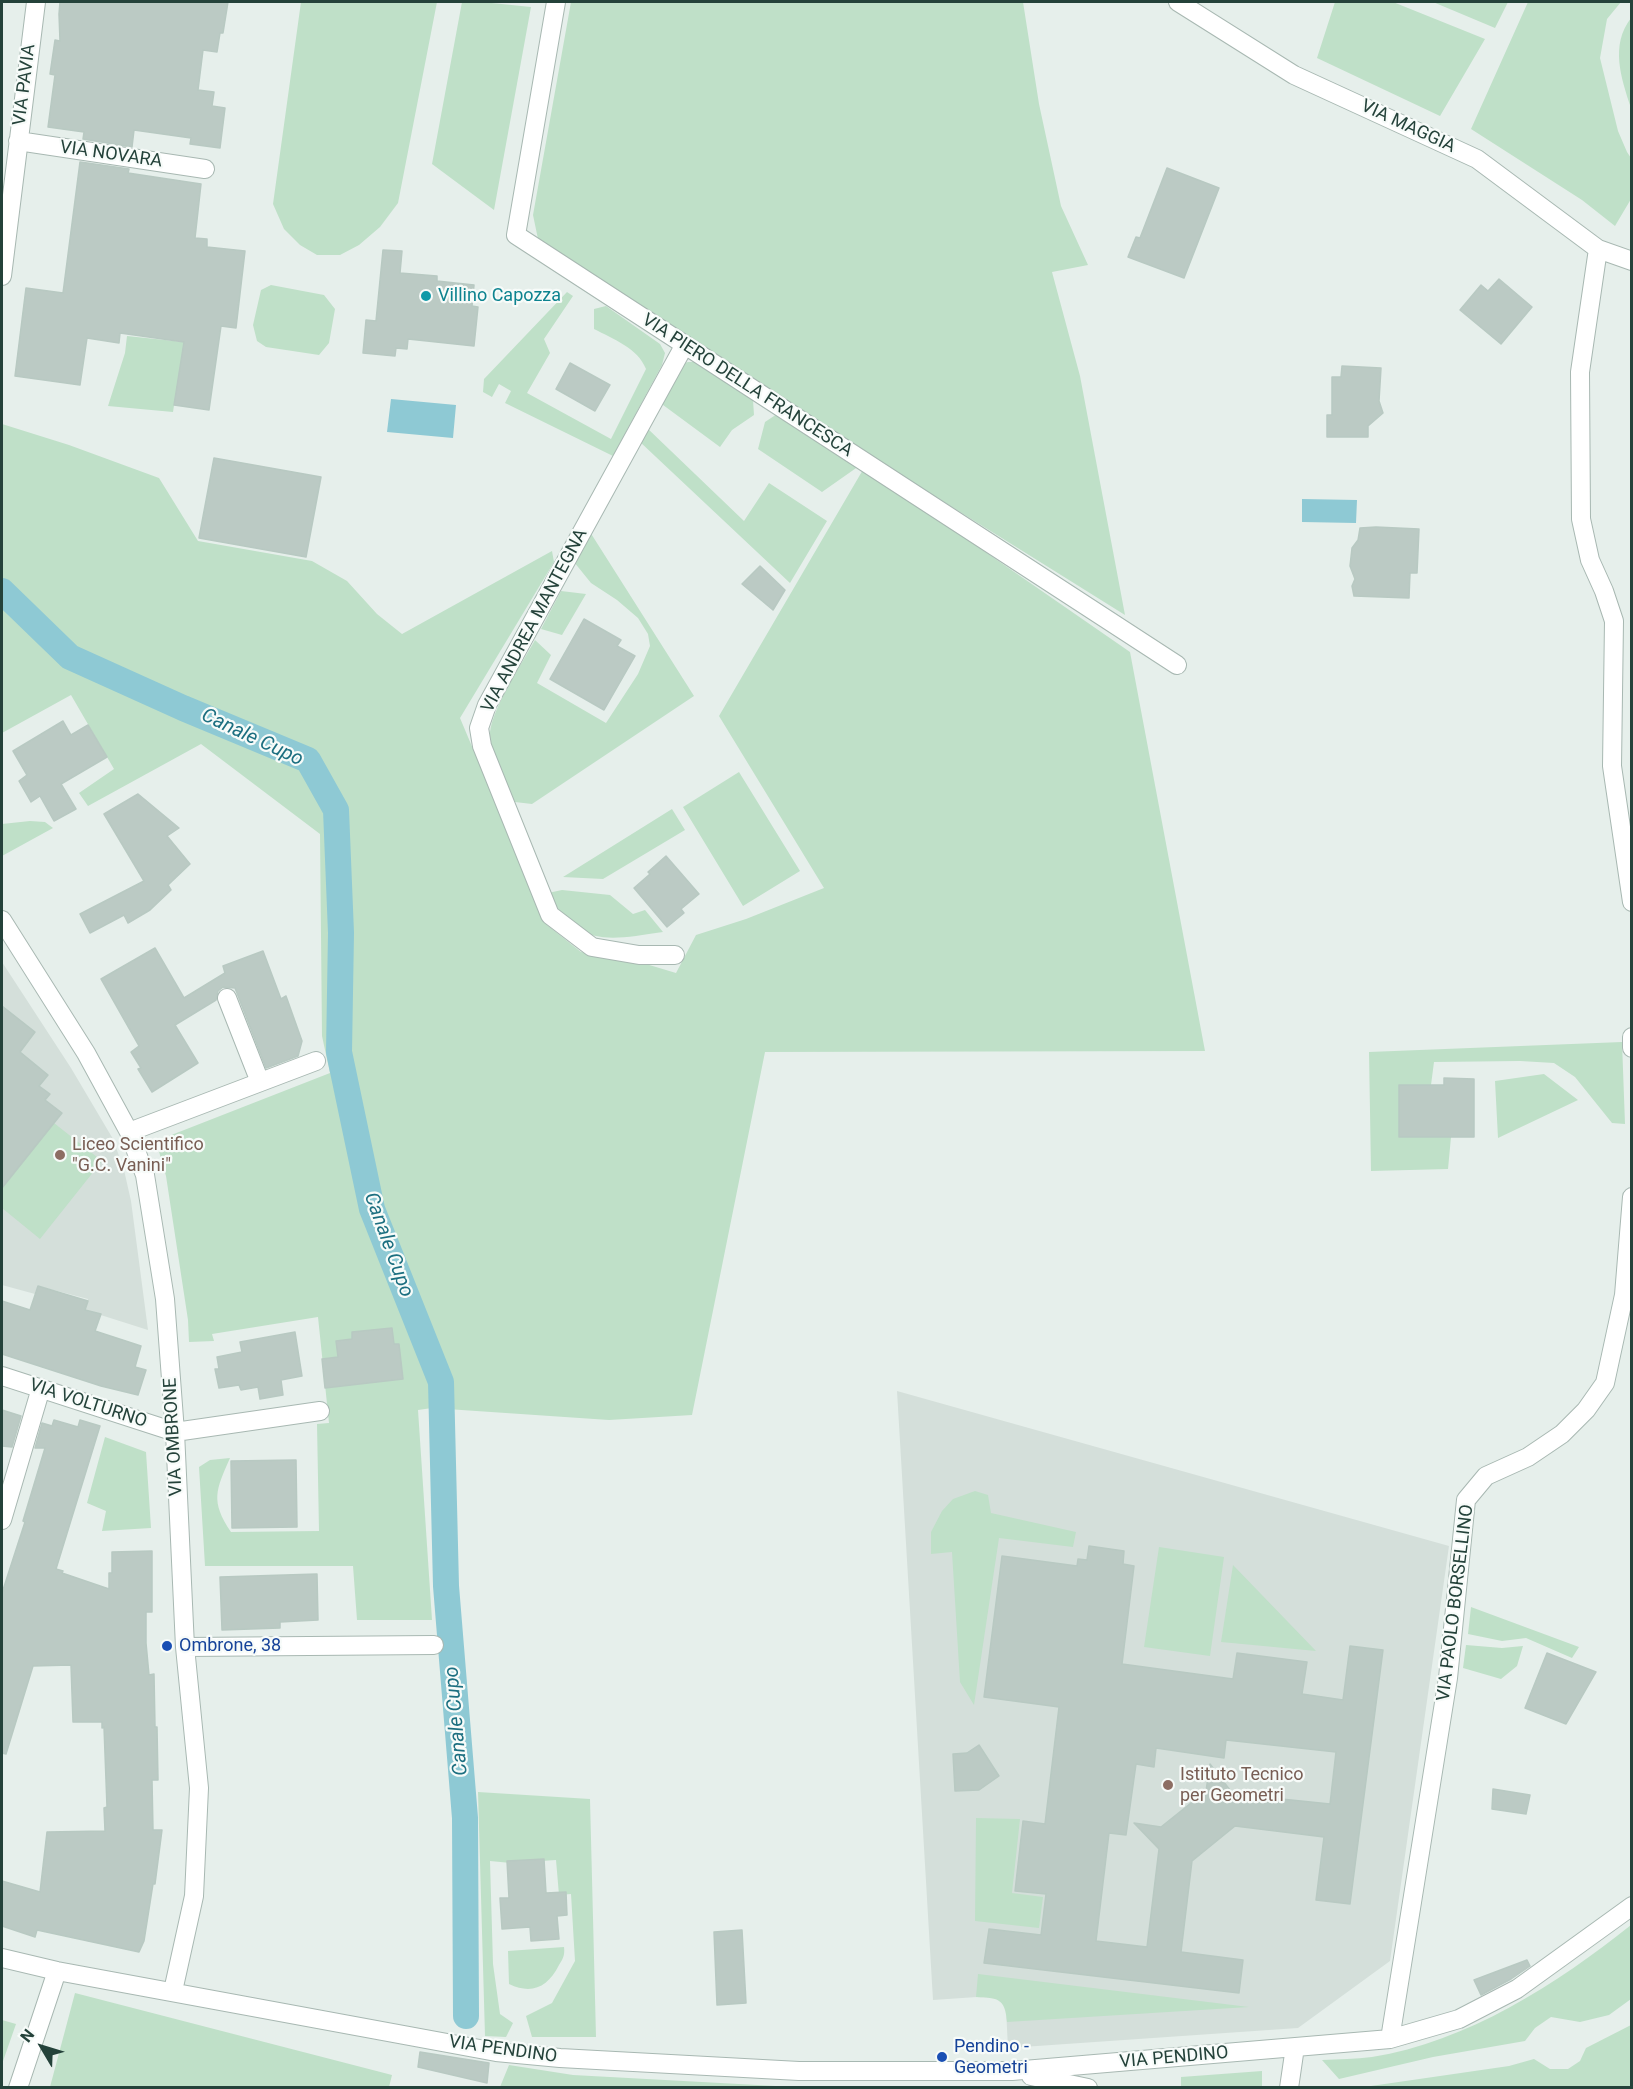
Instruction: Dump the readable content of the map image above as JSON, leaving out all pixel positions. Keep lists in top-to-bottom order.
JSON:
{
  "streets": {
    "street": [
      "VIA PAVIA",
      "VIA MAGGIA",
      "VIA NOVARA",
      "VIA PIERO DELLA FRANCESCA",
      "VIA ANDREA MANTEGNA",
      "VIA VOLTURNO",
      "VIA OMBRONE",
      "VIA PAOLO BORSELLINO",
      "VIA PENDINO"
    ]
  },
  "crossings": [
    ["VIA PAVIA", "VIA NOVARA"],
    ["VIA PIERO DELLA FRANCESCA", "VIA ANDREA MANTEGNA"],
    ["VIA VOLTURNO", "VIA OMBRONE"],
    ["VIA OMBRONE", "VIA PENDINO"],
    ["VIA PAOLO BORSELLINO", "VIA PENDINO"]
  ],
  "water": ["Canale Cupo"],
  "places": [
    "Villino Capozza",
    "Liceo Scientifico \"G.C. Vanini\"",
    "Ombrone, 38",
    "Istituto Tecnico per Geometri",
    "Pendino - Geometri"
  ],
  "north": "top left"
}
